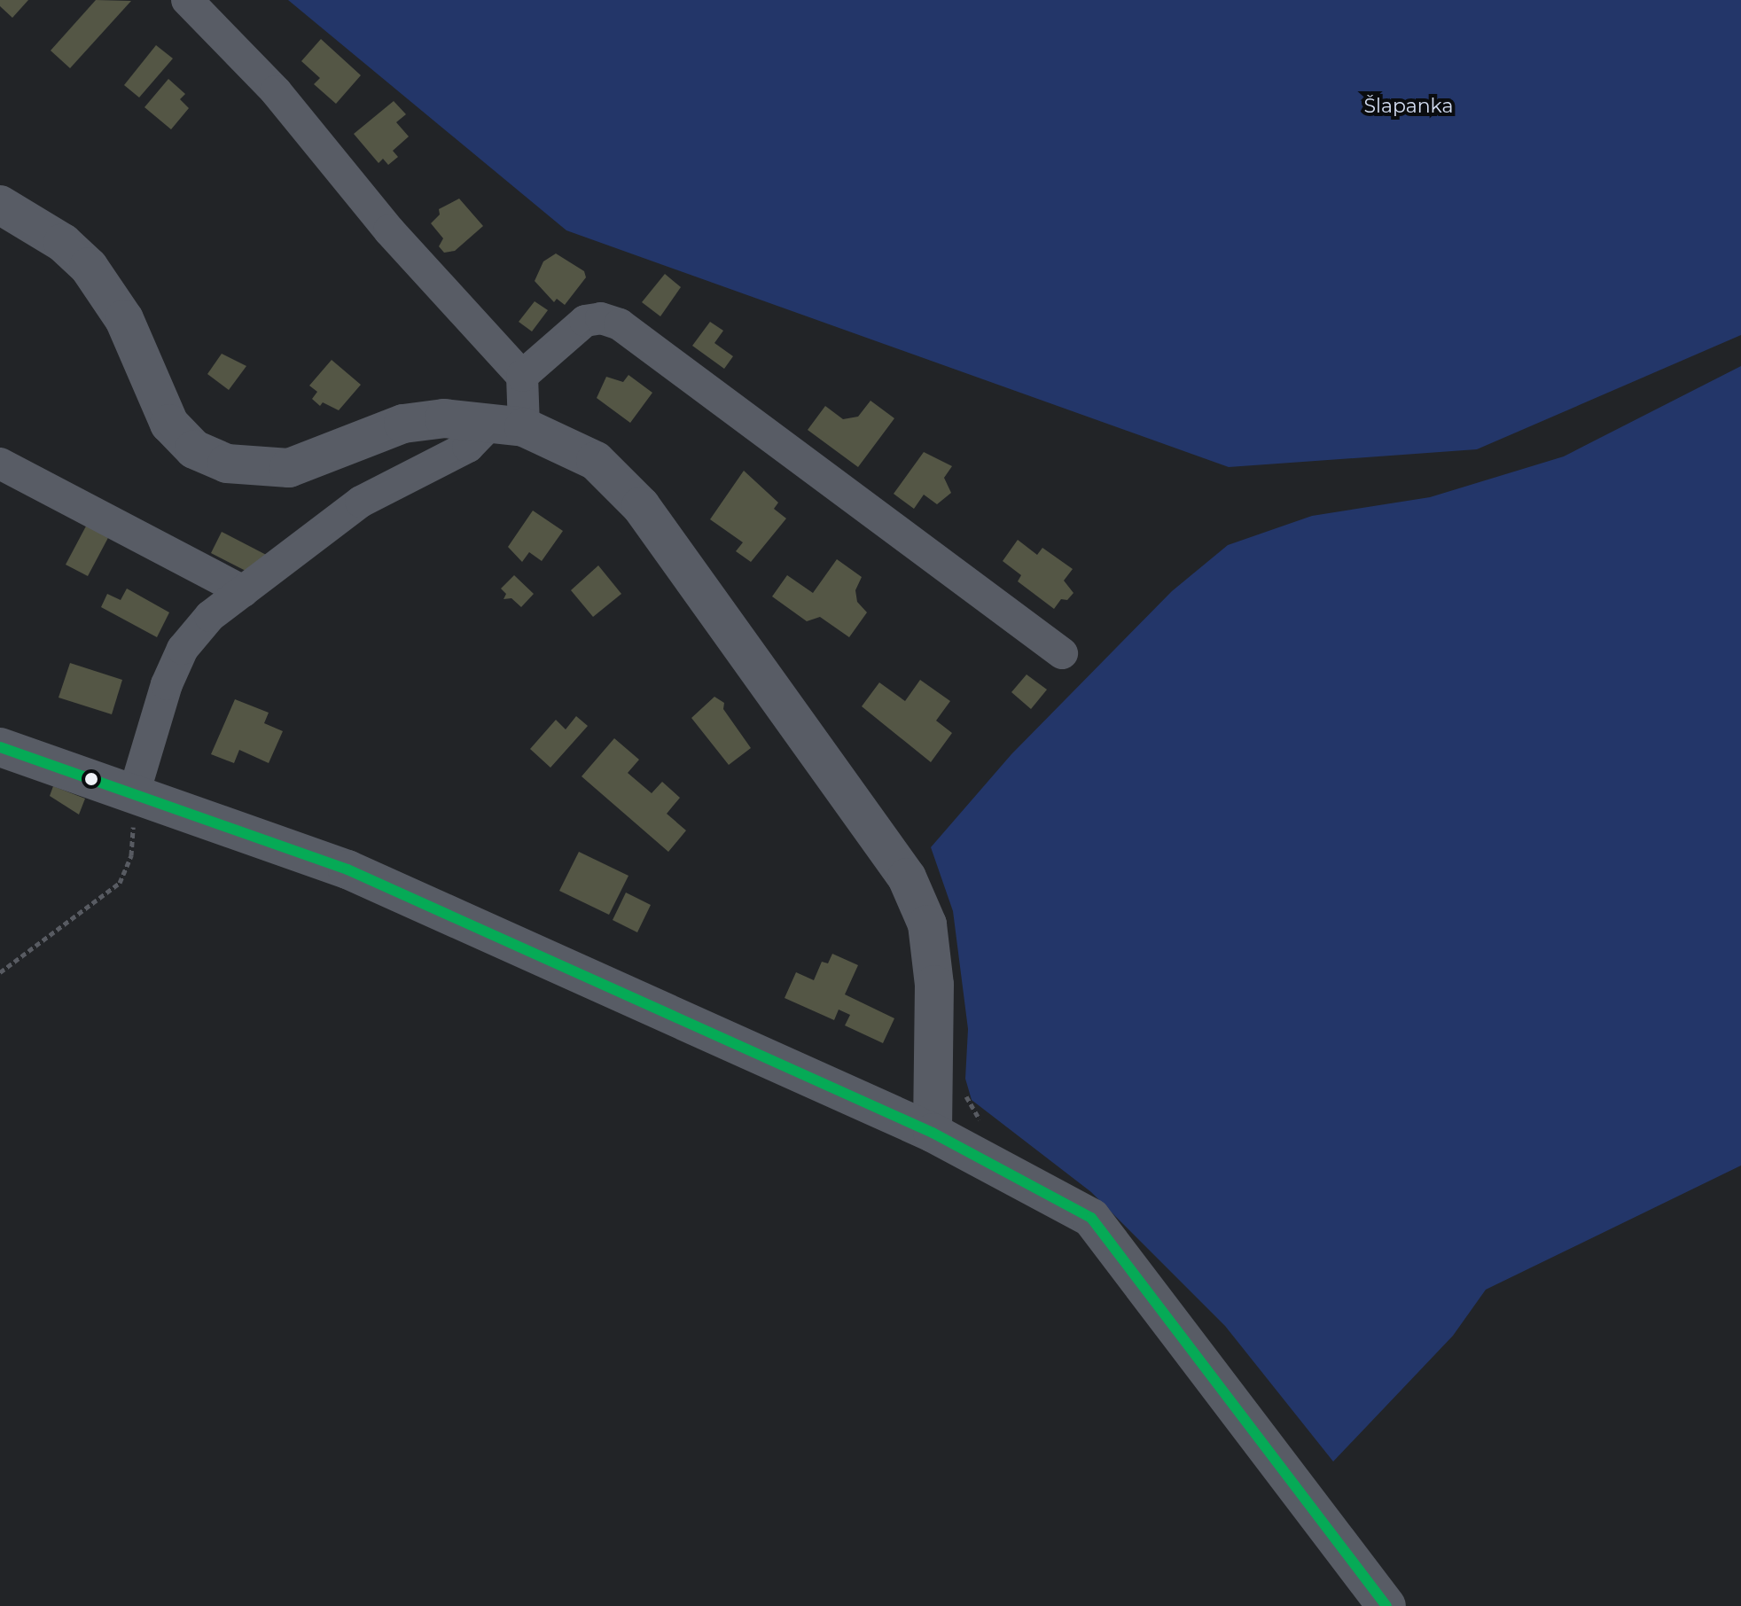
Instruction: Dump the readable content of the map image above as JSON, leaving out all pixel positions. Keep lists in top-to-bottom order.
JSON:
{
  "parks": ["Šlapanka"]
}
